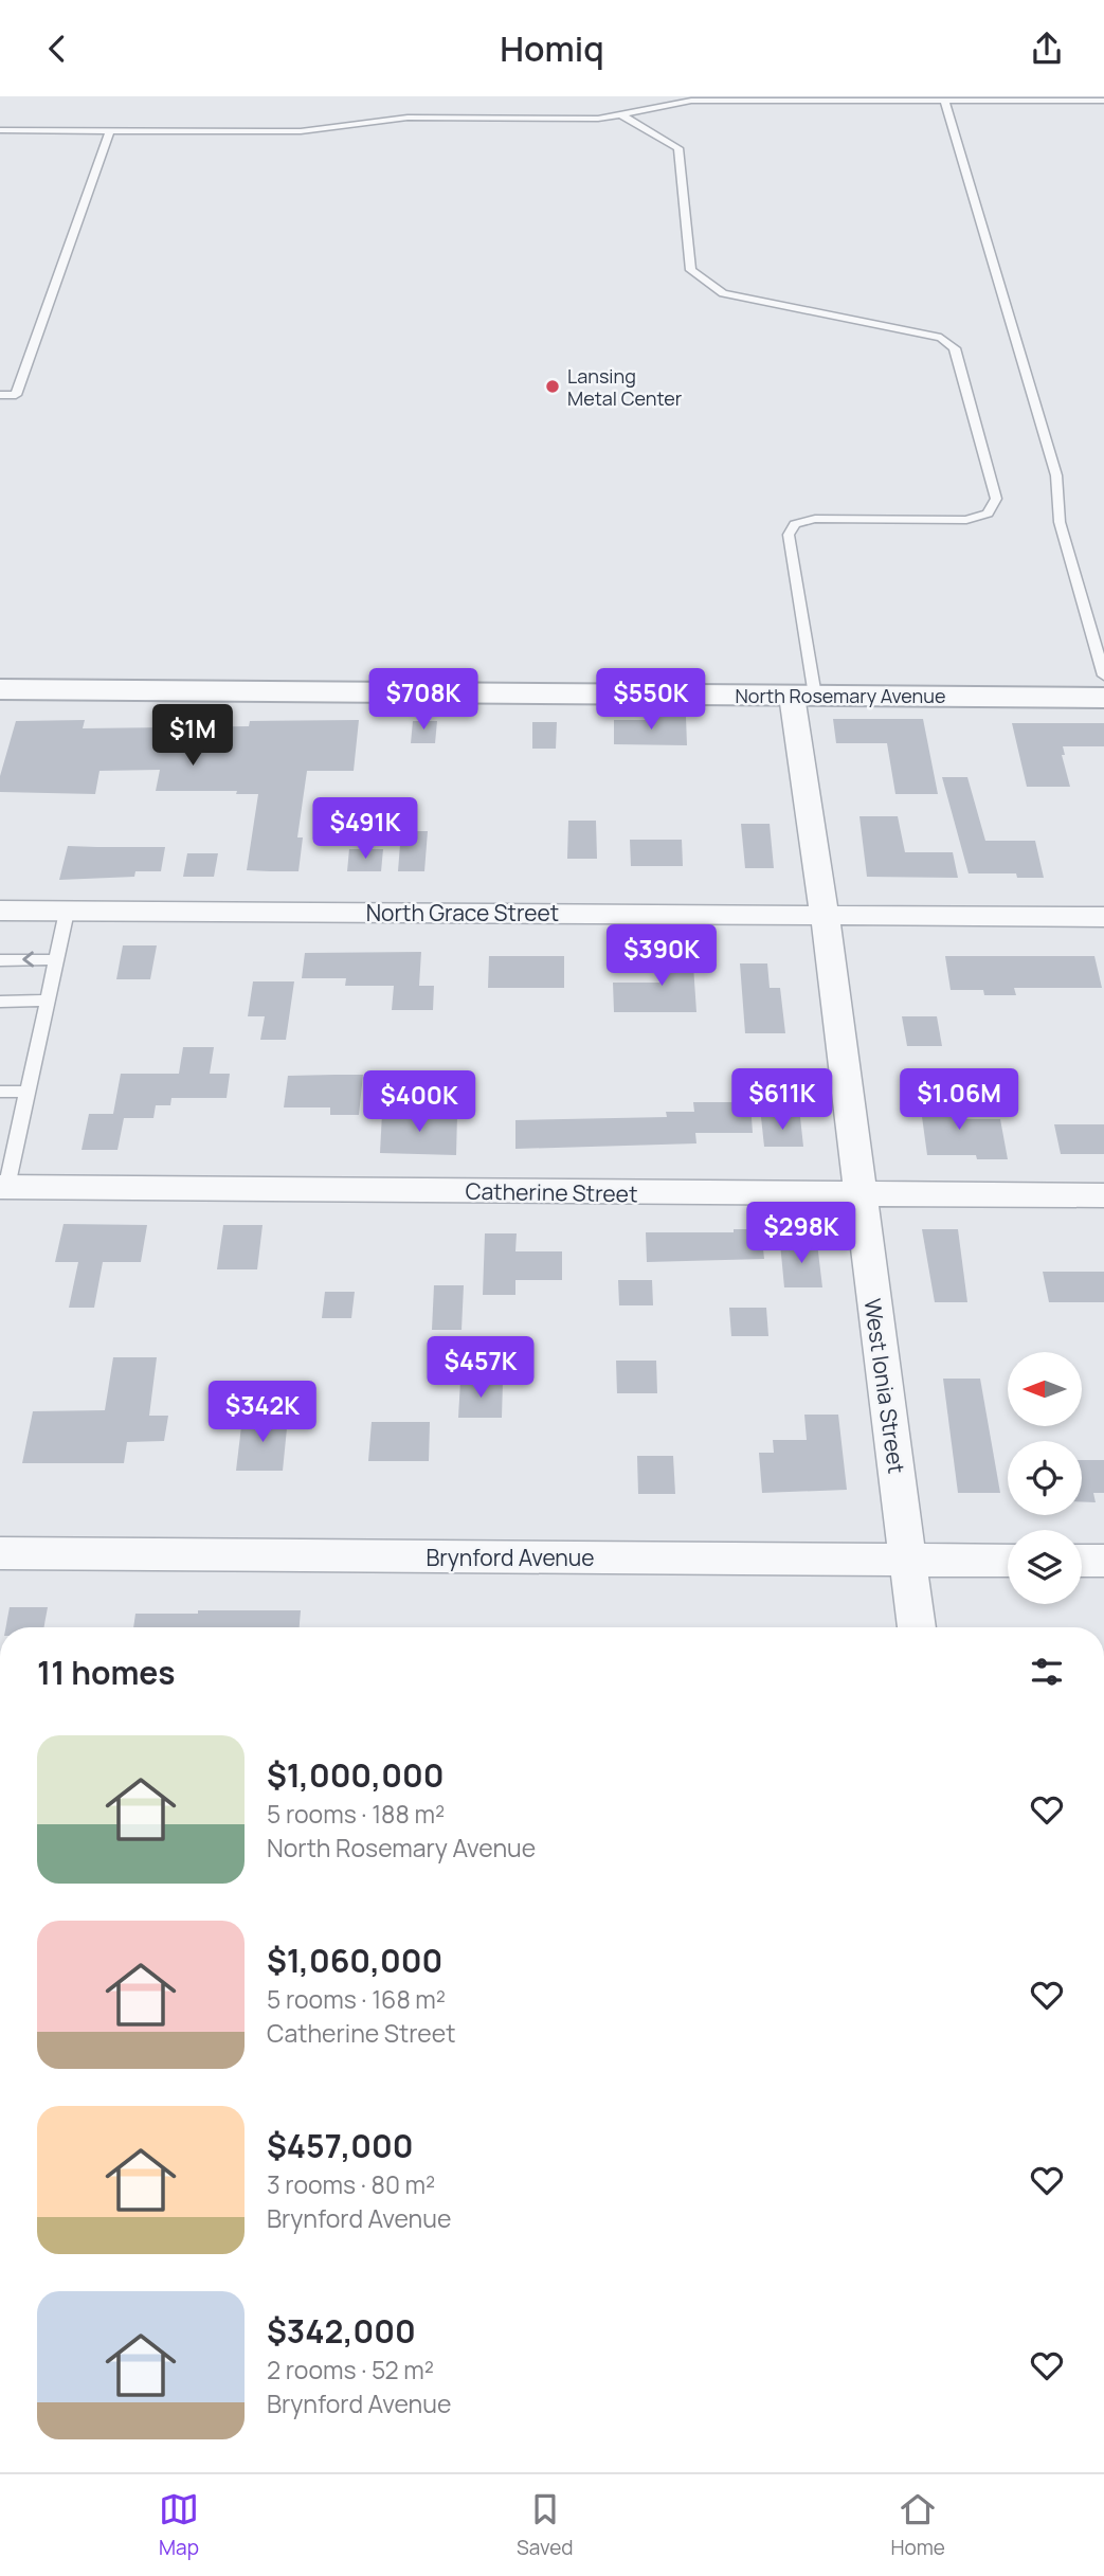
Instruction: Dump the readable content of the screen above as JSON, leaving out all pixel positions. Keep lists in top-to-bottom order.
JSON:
{
  "streets": {
    "street": [
      "North Rosemary Avenue",
      "North Grace Street",
      "Catherine Street",
      "West Ionia Street",
      "Brynford Avenue"
    ]
  },
  "crossings": [
    ["North Rosemary Avenue", "West Ionia Street"],
    ["North Grace Street", "West Ionia Street"],
    ["Catherine Street", "West Ionia Street"],
    ["West Ionia Street", "Brynford Avenue"]
  ],
  "places": ["Lansing Metal Center"],
  "north": "left",
  "page": {
    "header": "Homiq",
    "price": [
      "$708K",
      "$550K",
      "$1M",
      "$491K",
      "$390K",
      "$611K",
      "$1.06M",
      "$400K",
      "$298K",
      "$457K",
      "$342K"
    ],
    "heading": "11 homes",
    "list": [
      {
        "name": "$1,000,000",
        "note": "5 rooms · 188 m² · North Rosemary Avenue"
      },
      {
        "name": "$1,060,000",
        "note": "5 rooms · 168 m² · Catherine Street"
      },
      {
        "name": "$457,000",
        "note": "3 rooms · 80 m² · Brynford Avenue"
      },
      {
        "name": "$342,000",
        "note": "2 rooms · 52 m² · Brynford Avenue"
      }
    ],
    "tabs": ["Map", "Saved", "Home"]
  }
}
